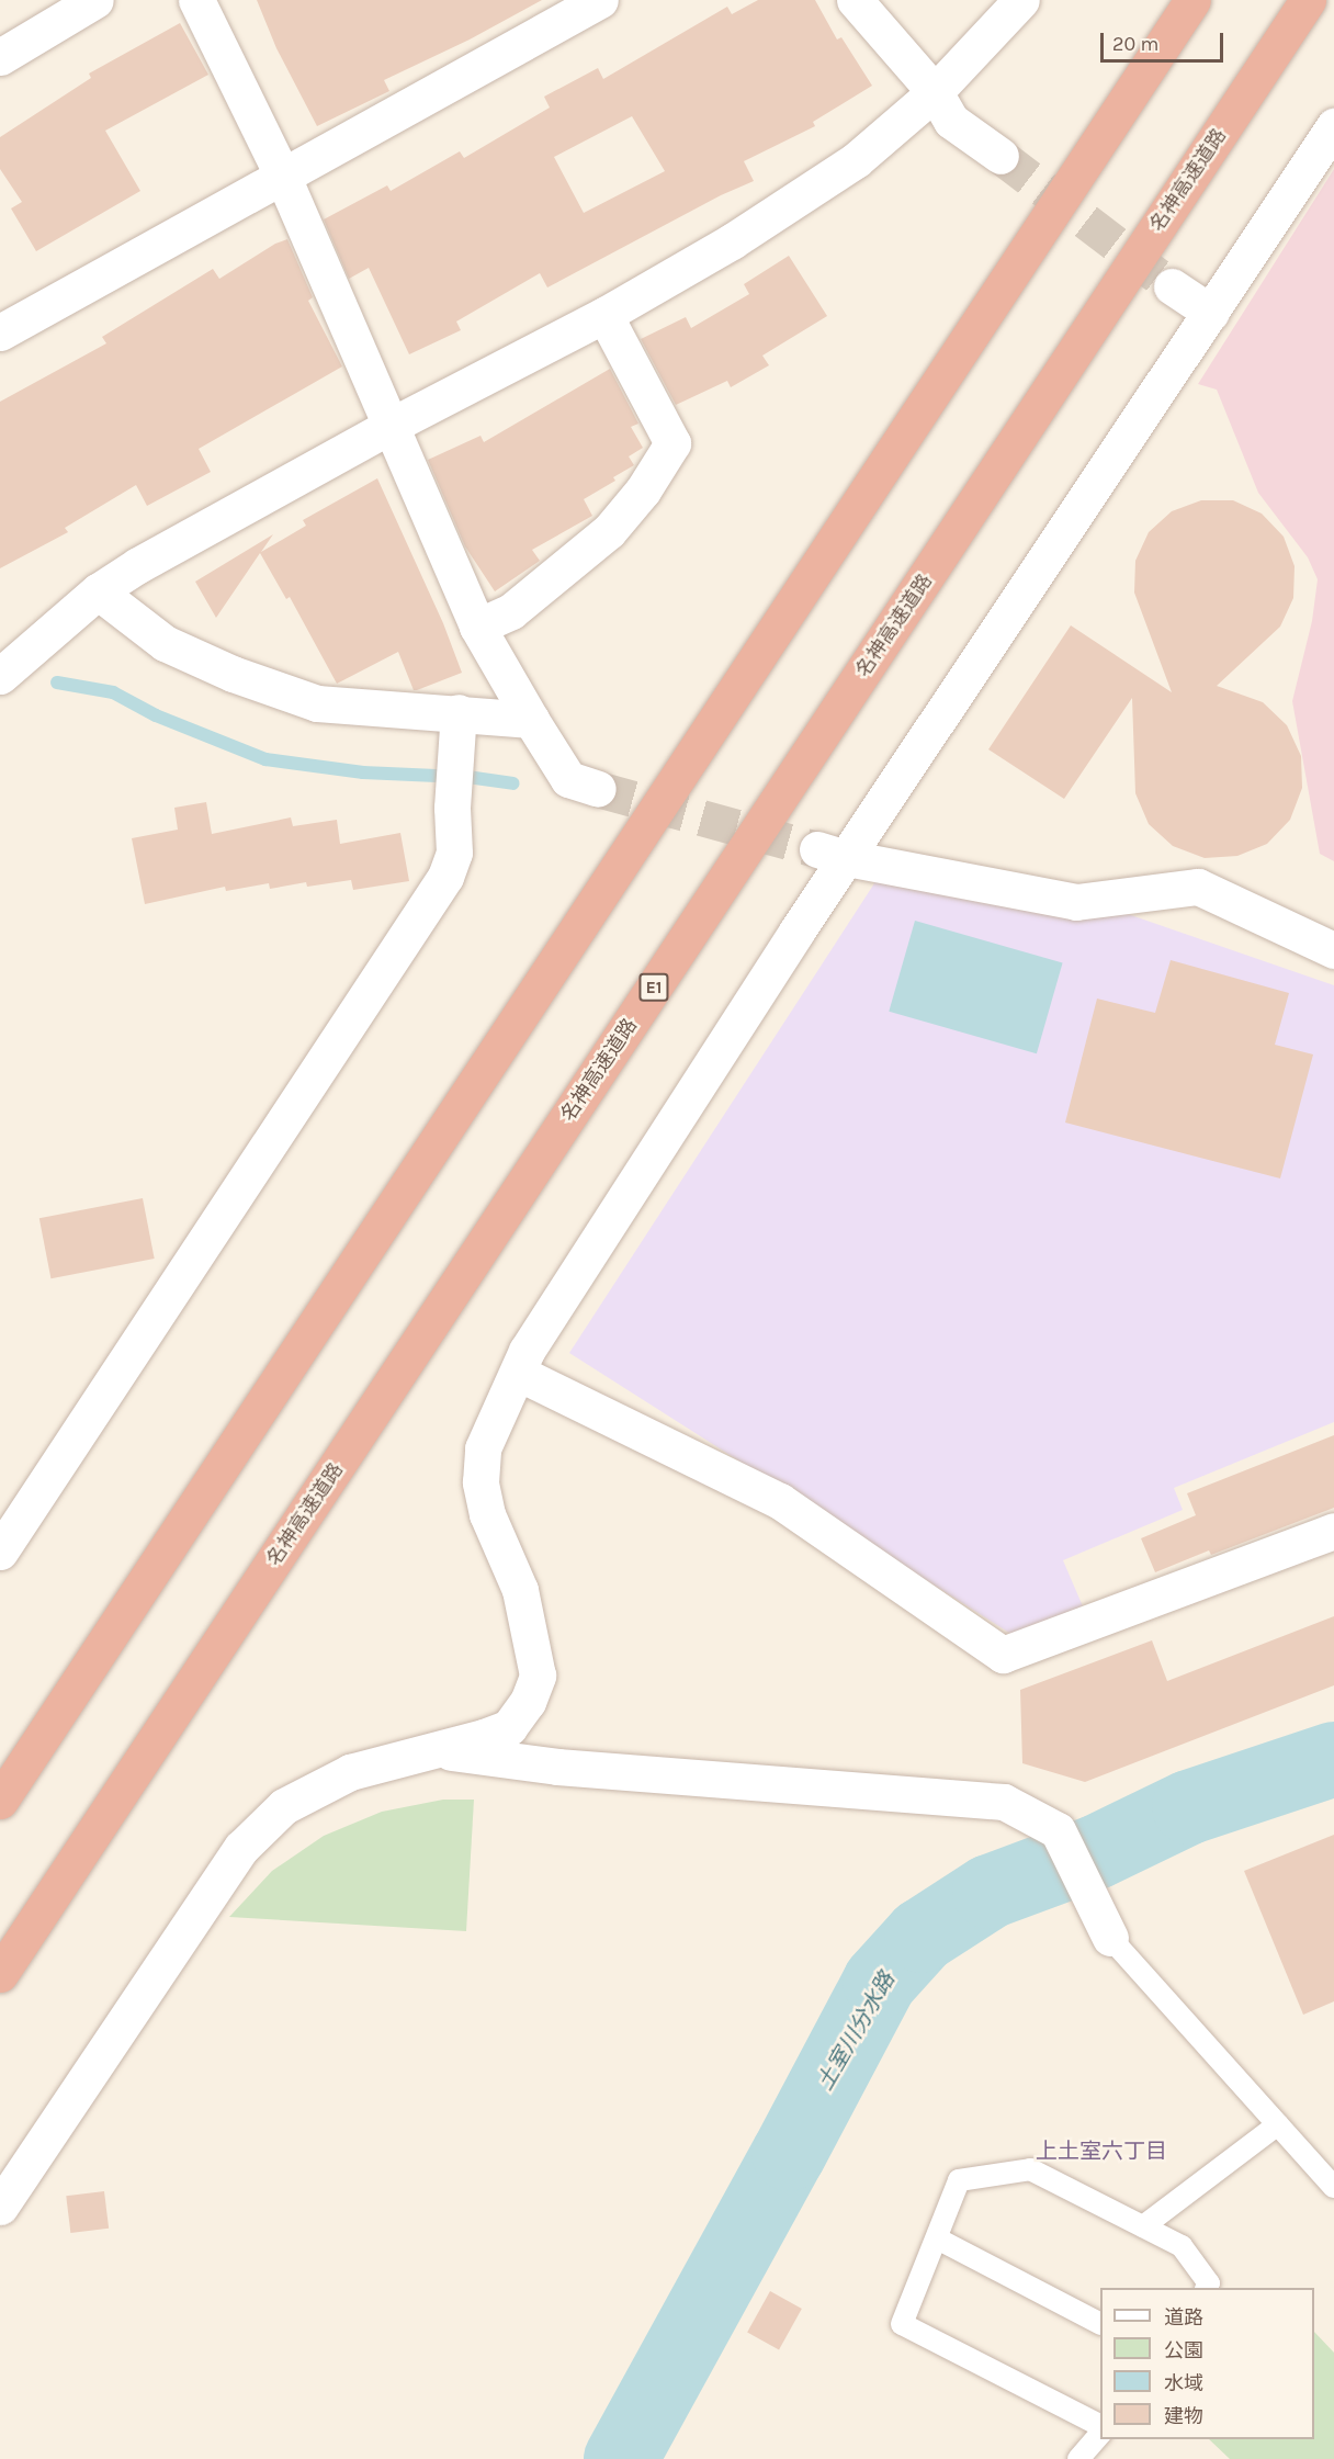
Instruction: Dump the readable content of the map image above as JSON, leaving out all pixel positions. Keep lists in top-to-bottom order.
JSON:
{
  "streets": {
    "highway": ["名神高速道路", "E1"]
  },
  "districts": ["上土室六丁目"],
  "water": ["土室川分水路"],
  "legend": [
    "道路",
    "公園",
    "水域",
    "建物"
  ],
  "scale_bar": "20 m"
}
